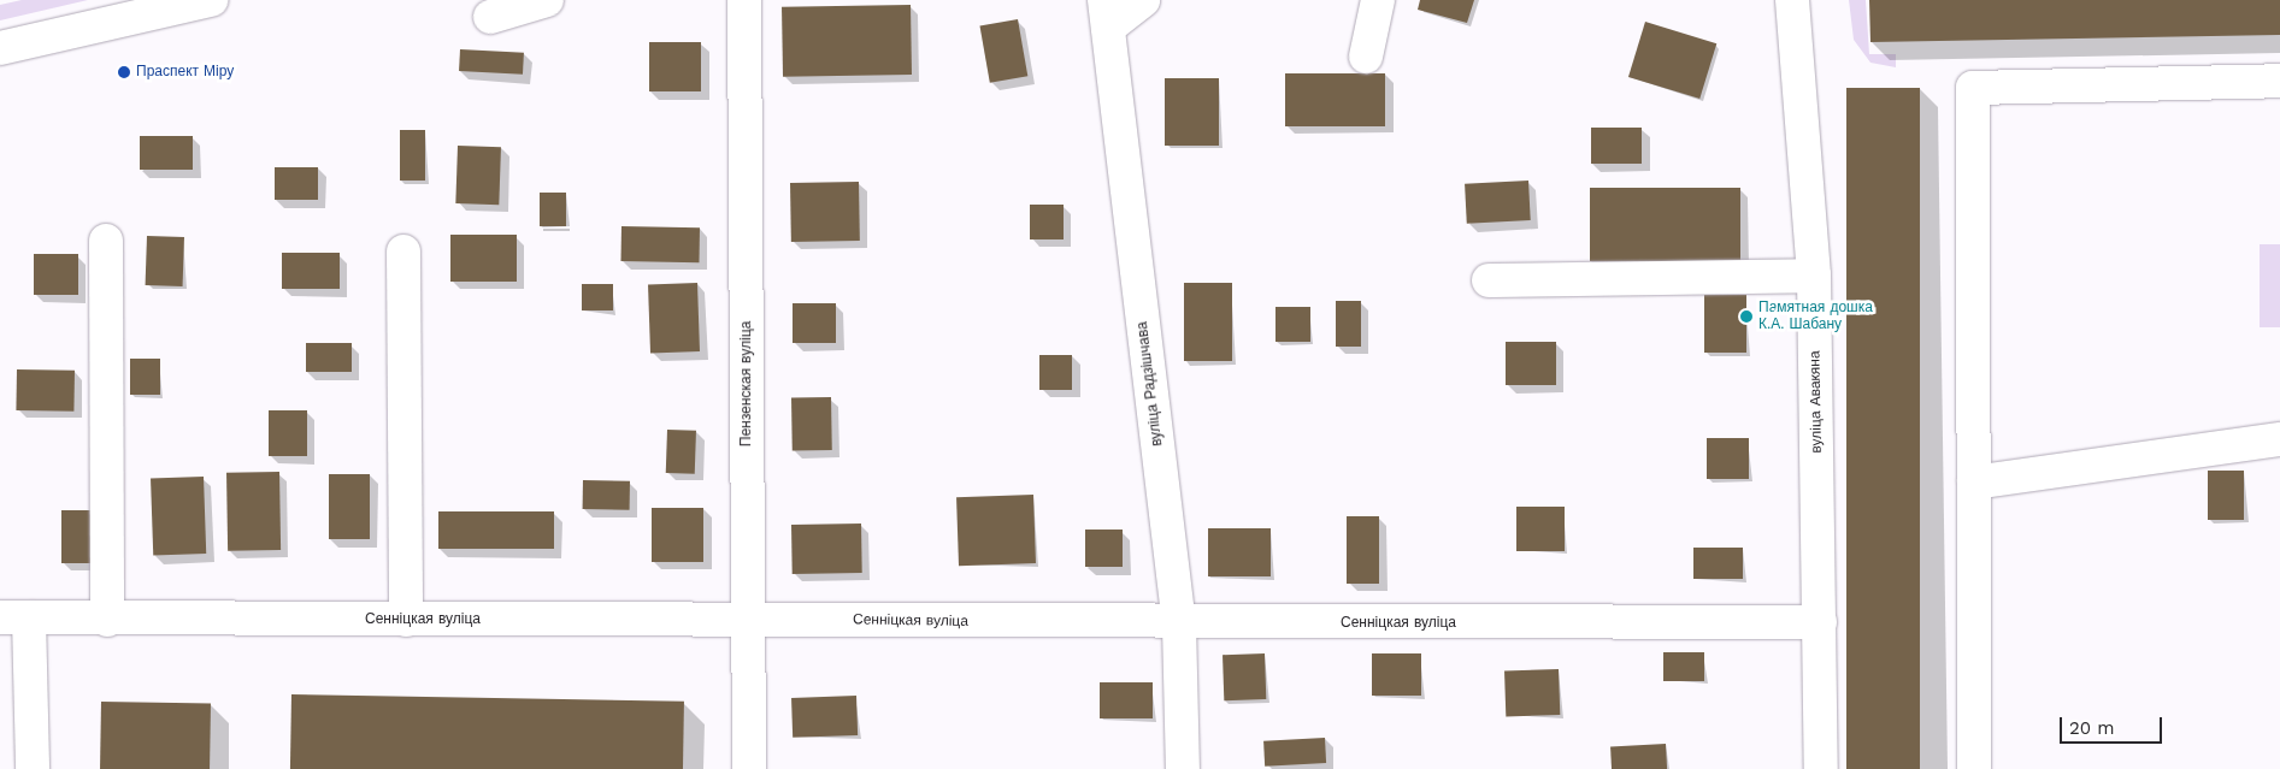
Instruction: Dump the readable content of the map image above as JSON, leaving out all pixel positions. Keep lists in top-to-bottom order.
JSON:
{
  "streets": {
    "street": [
      "Пензенская вуліца",
      "вуліца Радзішчава",
      "вуліца Авакяна",
      "Сенніцкая вуліца"
    ]
  },
  "crossings": [
    ["Пензенская вуліца", "Сенніцкая вуліца"],
    ["вуліца Радзішчава", "Сенніцкая вуліца"],
    ["вуліца Авакяна", "Сенніцкая вуліца"]
  ],
  "places": ["Праспект Міру", "Памятная дошка К.А. Шабану"],
  "scale_bar": "20 m"
}
